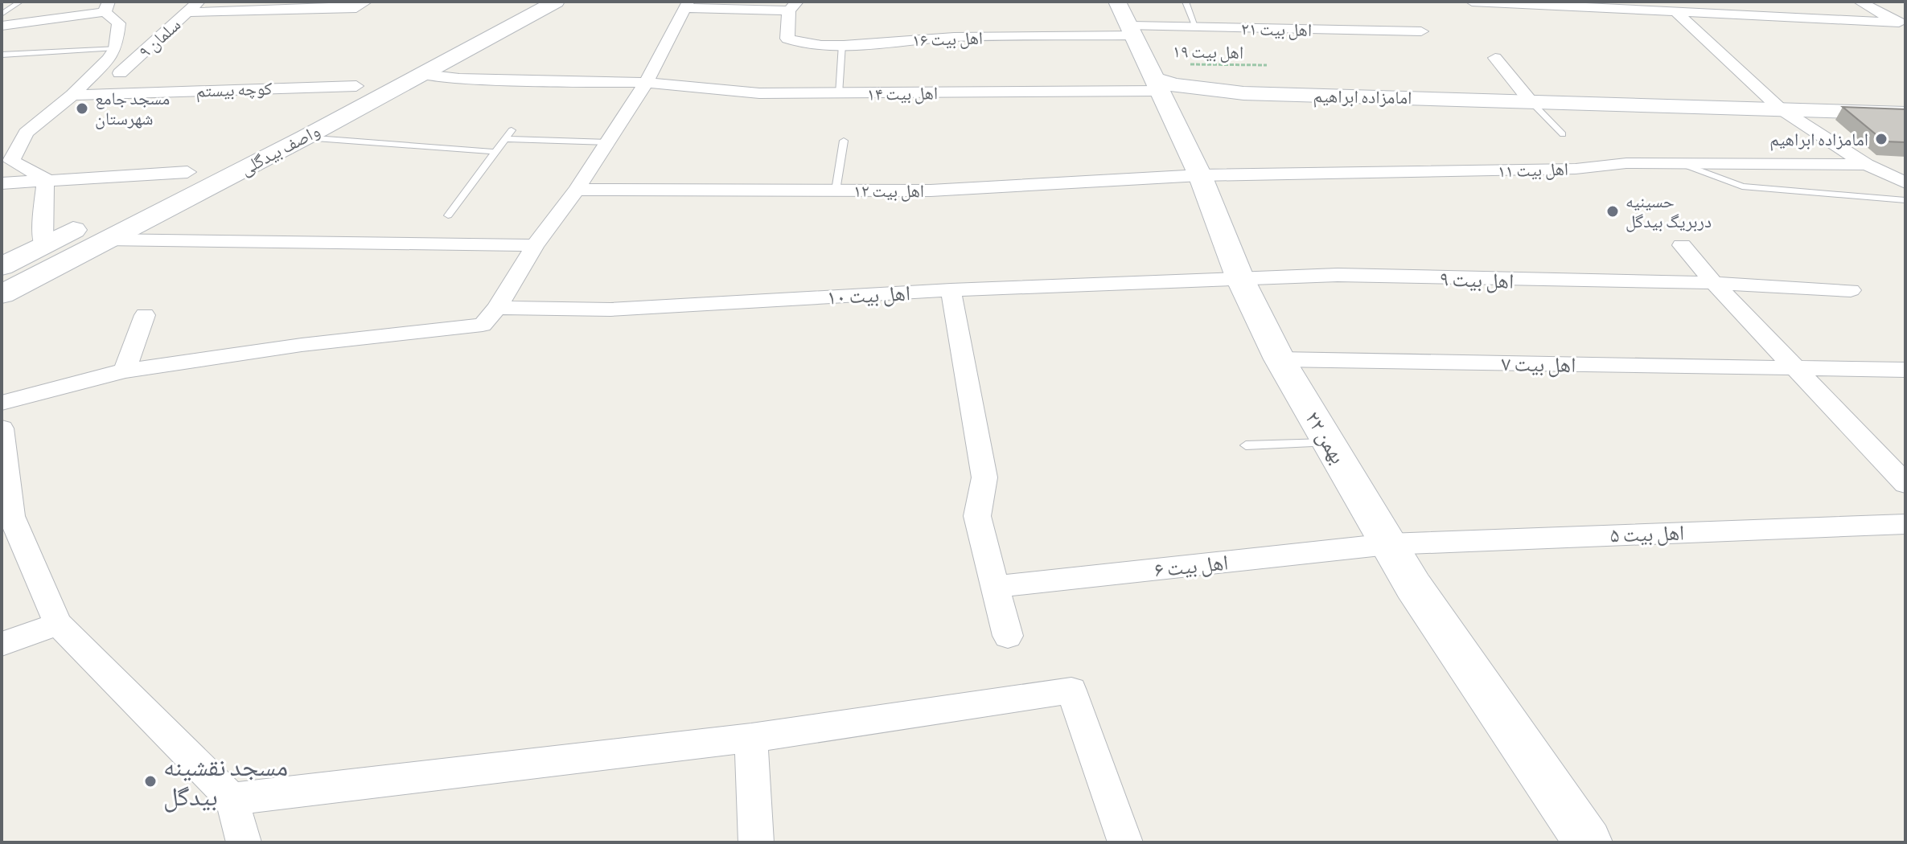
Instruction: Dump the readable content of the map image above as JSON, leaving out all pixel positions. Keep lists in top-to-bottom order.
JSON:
{
  "streets": {
    "street": [
      "اهل بیت ۲۱",
      "سلمان ۹",
      "اهل بیت ۱۶",
      "کوچه بیستم",
      "اهل بیت ۱۴",
      "امامزاده ابراهیم",
      "واصف بیدگلی",
      "اهل بیت ۱۱",
      "اهل بیت ۱۲",
      "اهل بیت ۹",
      "اهل بیت ۱۰",
      "اهل بیت ۷",
      "۲۲ بهمن",
      "اهل بیت ۵",
      "اهل بیت ۶"
    ],
    "path": ["اهل بیت ۱۹"]
  },
  "crossings": [
    ["اهل بیت ۲۱", "اهل بیت ۱۶"],
    ["اهل بیت ۲۱", "اهل بیت ۱۹"],
    ["اهل بیت ۲۱", "اهل بیت ۱۴"],
    ["اهل بیت ۲۱", "امامزاده ابراهیم"],
    ["اهل بیت ۲۱", "۲۲ بهمن"],
    ["اهل بیت ۱۶", "اهل بیت ۱۹"],
    ["اهل بیت ۱۶", "اهل بیت ۱۴"],
    ["اهل بیت ۱۶", "امامزاده ابراهیم"],
    ["اهل بیت ۱۶", "۲۲ بهمن"],
    ["اهل بیت ۱۹", "اهل بیت ۱۴"],
    ["اهل بیت ۱۹", "امامزاده ابراهیم"],
    ["اهل بیت ۱۹", "۲۲ بهمن"],
    ["کوچه بیستم", "واصف بیدگلی"],
    ["اهل بیت ۱۴", "امامزاده ابراهیم"],
    ["اهل بیت ۱۴", "واصف بیدگلی"],
    ["اهل بیت ۱۴", "۲۲ بهمن"],
    ["امامزاده ابراهیم", "۲۲ بهمن"],
    ["اهل بیت ۱۱", "اهل بیت ۱۲"],
    ["اهل بیت ۱۱", "۲۲ بهمن"],
    ["اهل بیت ۱۲", "۲۲ بهمن"],
    ["اهل بیت ۹", "اهل بیت ۱۰"],
    ["اهل بیت ۹", "۲۲ بهمن"],
    ["اهل بیت ۱۰", "۲۲ بهمن"],
    ["اهل بیت ۷", "۲۲ بهمن"],
    ["۲۲ بهمن", "اهل بیت ۵"],
    ["۲۲ بهمن", "اهل بیت ۶"],
    ["اهل بیت ۵", "اهل بیت ۶"]
  ],
  "places": [
    "مسجد جامع شهرستان",
    "امامزاده ابراهیم",
    "حسینیه دربریگ بیدگل",
    "مسجد نقشینه بیدگل"
  ]
}
